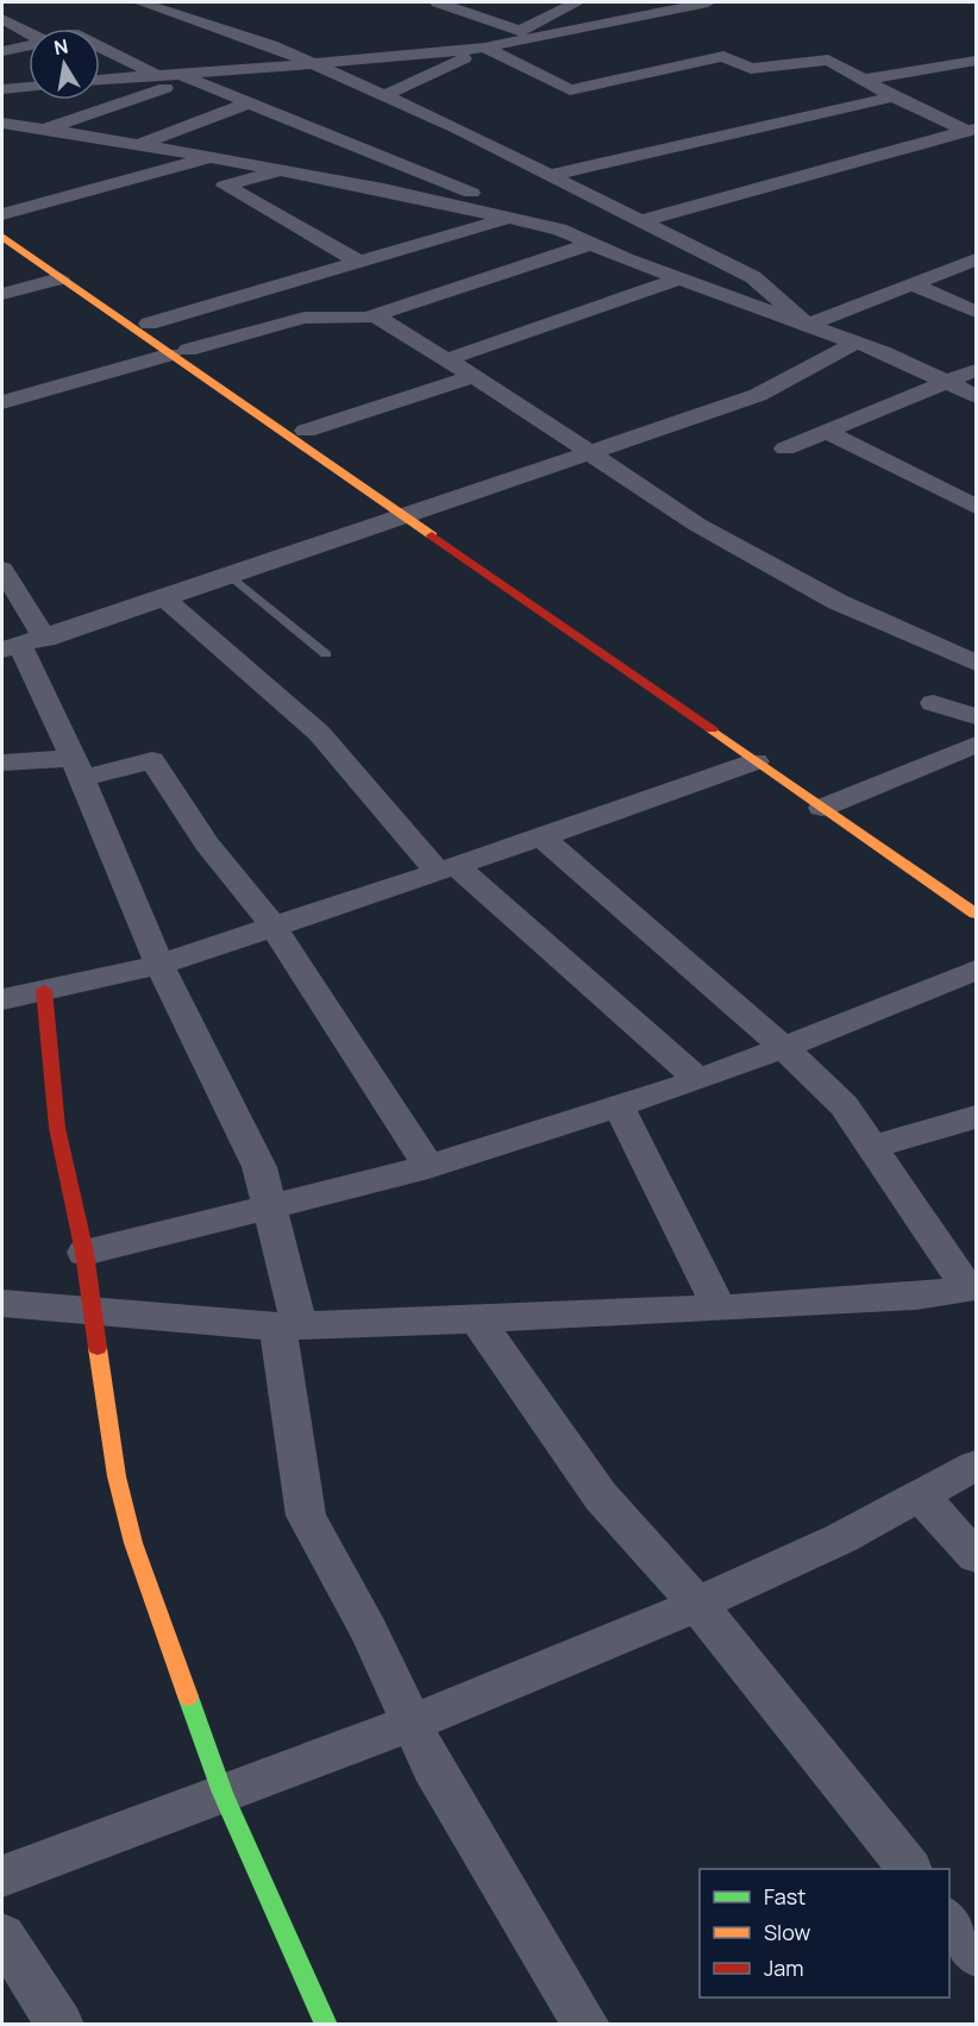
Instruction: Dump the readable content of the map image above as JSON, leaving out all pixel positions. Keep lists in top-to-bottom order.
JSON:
{
  "legend": ["Fast", "Slow", "Jam"],
  "north": "top"
}
